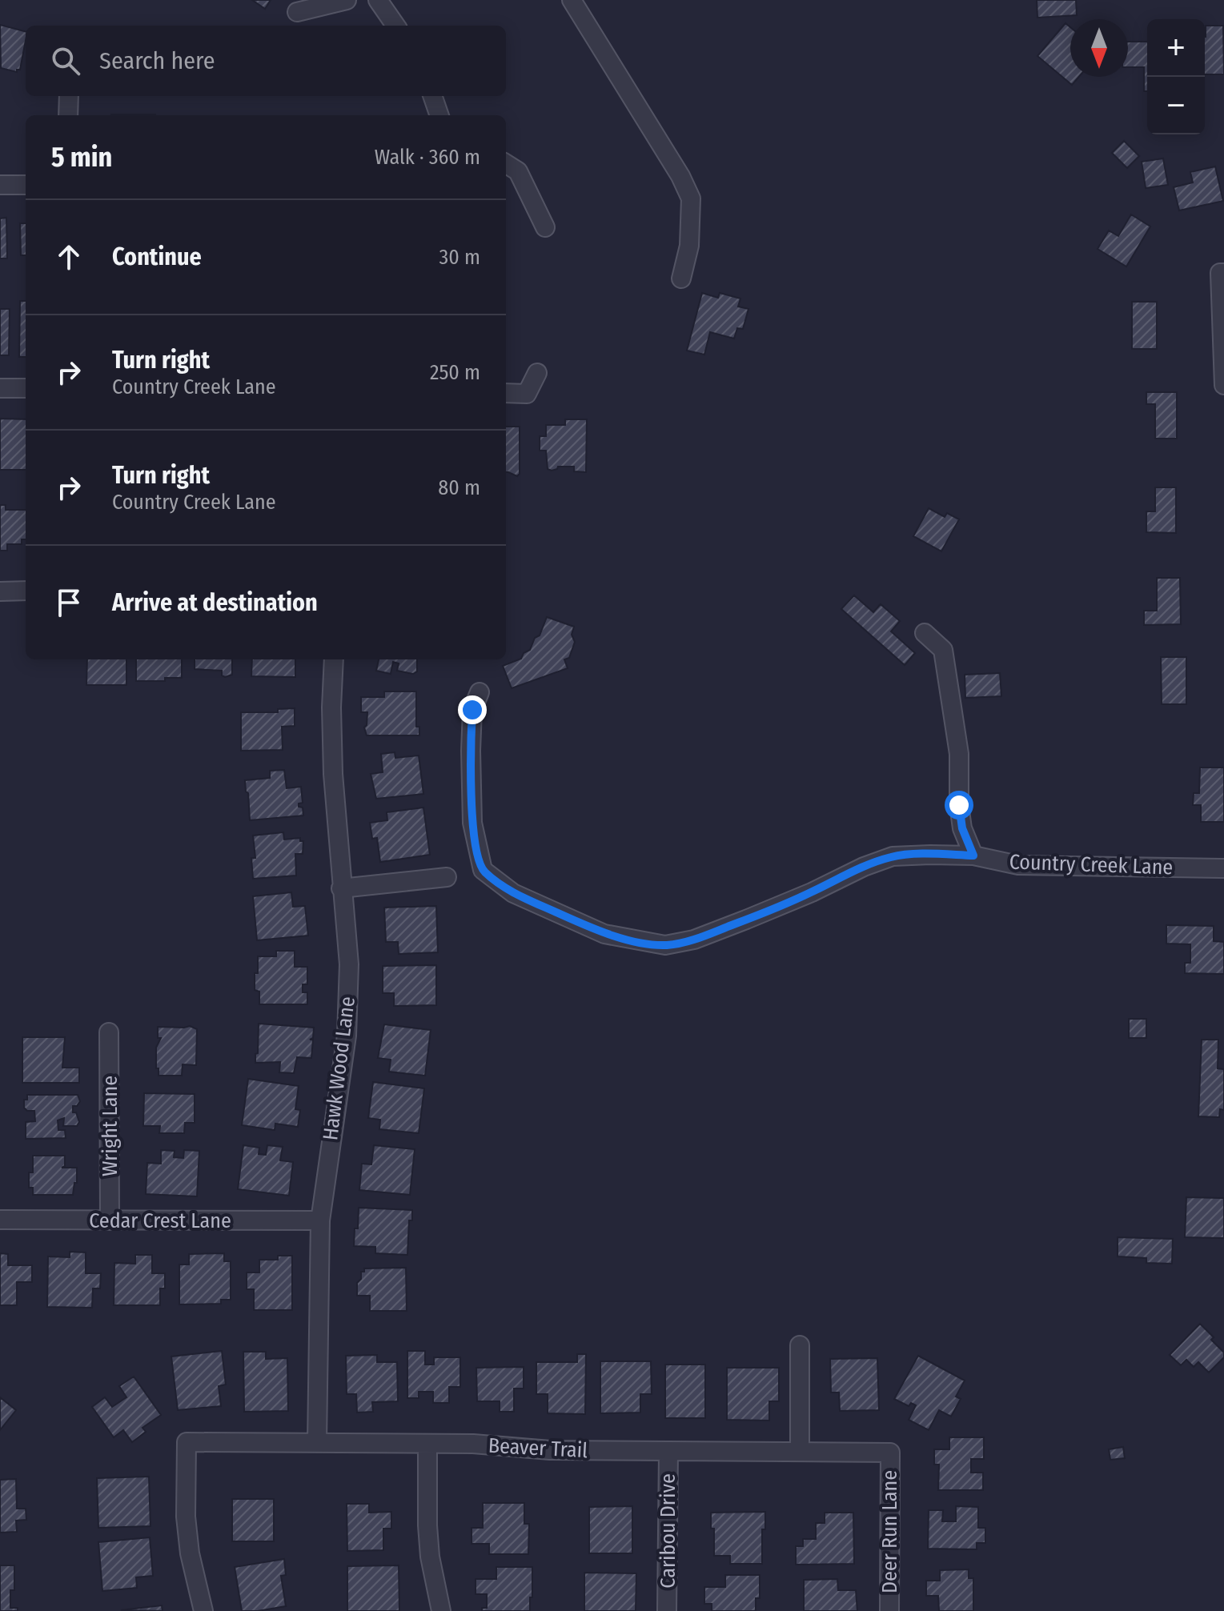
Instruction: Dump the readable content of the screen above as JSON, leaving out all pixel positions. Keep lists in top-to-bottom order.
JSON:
{
  "streets": {
    "street": [
      "Country Creek Lane",
      "Hawk Wood Lane",
      "Wright Lane",
      "Cedar Crest Lane",
      "Beaver Trail",
      "Caribou Drive",
      "Deer Run Lane"
    ]
  },
  "crossings": [
    ["Hawk Wood Lane", "Cedar Crest Lane"],
    ["Hawk Wood Lane", "Beaver Trail"],
    ["Wright Lane", "Cedar Crest Lane"],
    ["Beaver Trail", "Caribou Drive"],
    ["Beaver Trail", "Deer Run Lane"]
  ],
  "north": "bottom",
  "page": {
    "map_buttons": ["+", "−"],
    "search": "Search here",
    "heading": ["5 min", "Walk · 360 m"],
    "list": [
      ["Continue", "30 m"],
      ["Turn right", "Country Creek Lane", "250 m"],
      ["Turn right", "Country Creek Lane", "80 m"],
      "Arrive at destination"
    ]
  }
}
